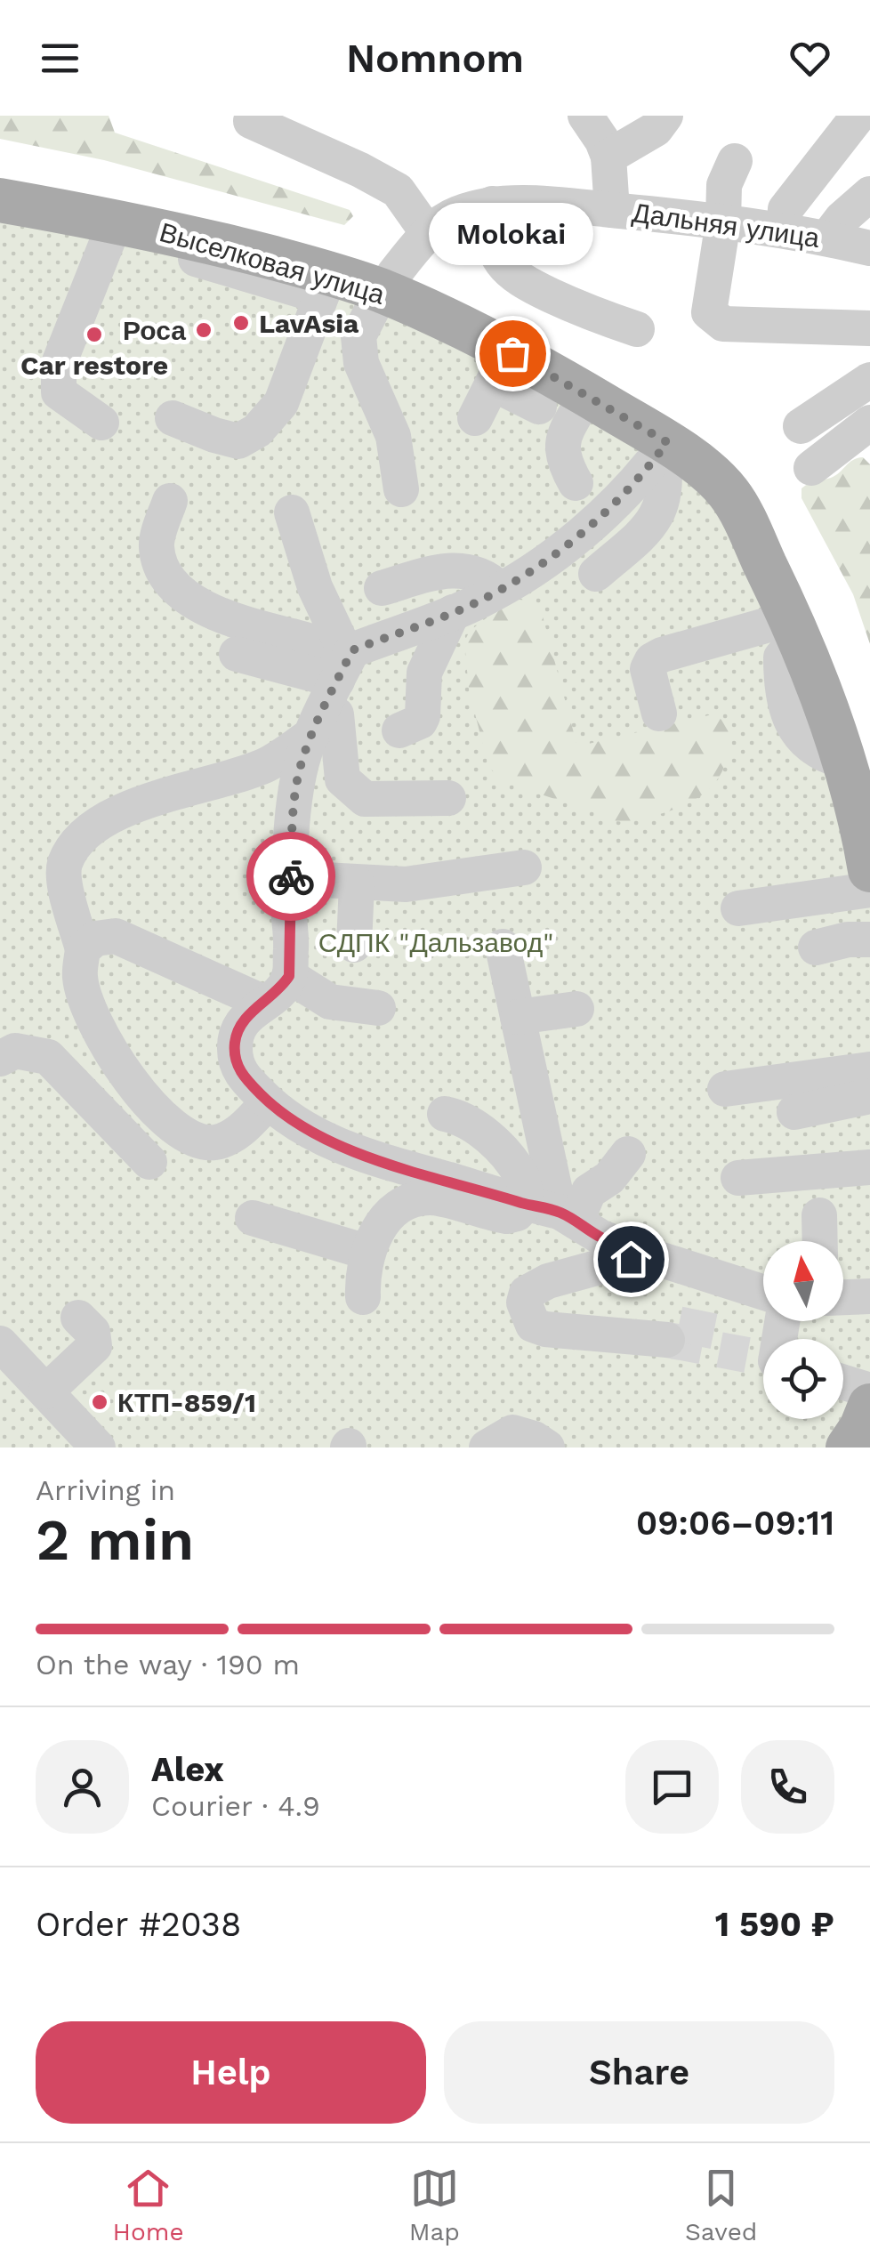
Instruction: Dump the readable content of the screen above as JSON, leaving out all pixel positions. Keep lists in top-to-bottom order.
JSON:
{
  "streets": {
    "main road": ["Выселковая улица"],
    "street": ["Дальняя улица"]
  },
  "crossings": [
    ["Дальняя улица", "Выселковая улица"]
  ],
  "parks": ["СДПК \"Дальзавод\""],
  "places": [
    "LavAsia",
    "Роса",
    "Car restore",
    "Molokai",
    "КТП-859/1"
  ],
  "north": "top",
  "page": {
    "header": "Nomnom",
    "bubble": "Molokai",
    "heading": ["2 min", "Arriving in", "09:06–09:11"],
    "panel": [
      "Alex",
      "Courier · 4.9",
      "Order #2038",
      "1 590 ₽"
    ],
    "bar": "On the way · 190 m",
    "buttons": ["Help", "Share"],
    "tabs": ["Home", "Map", "Saved"]
  }
}
